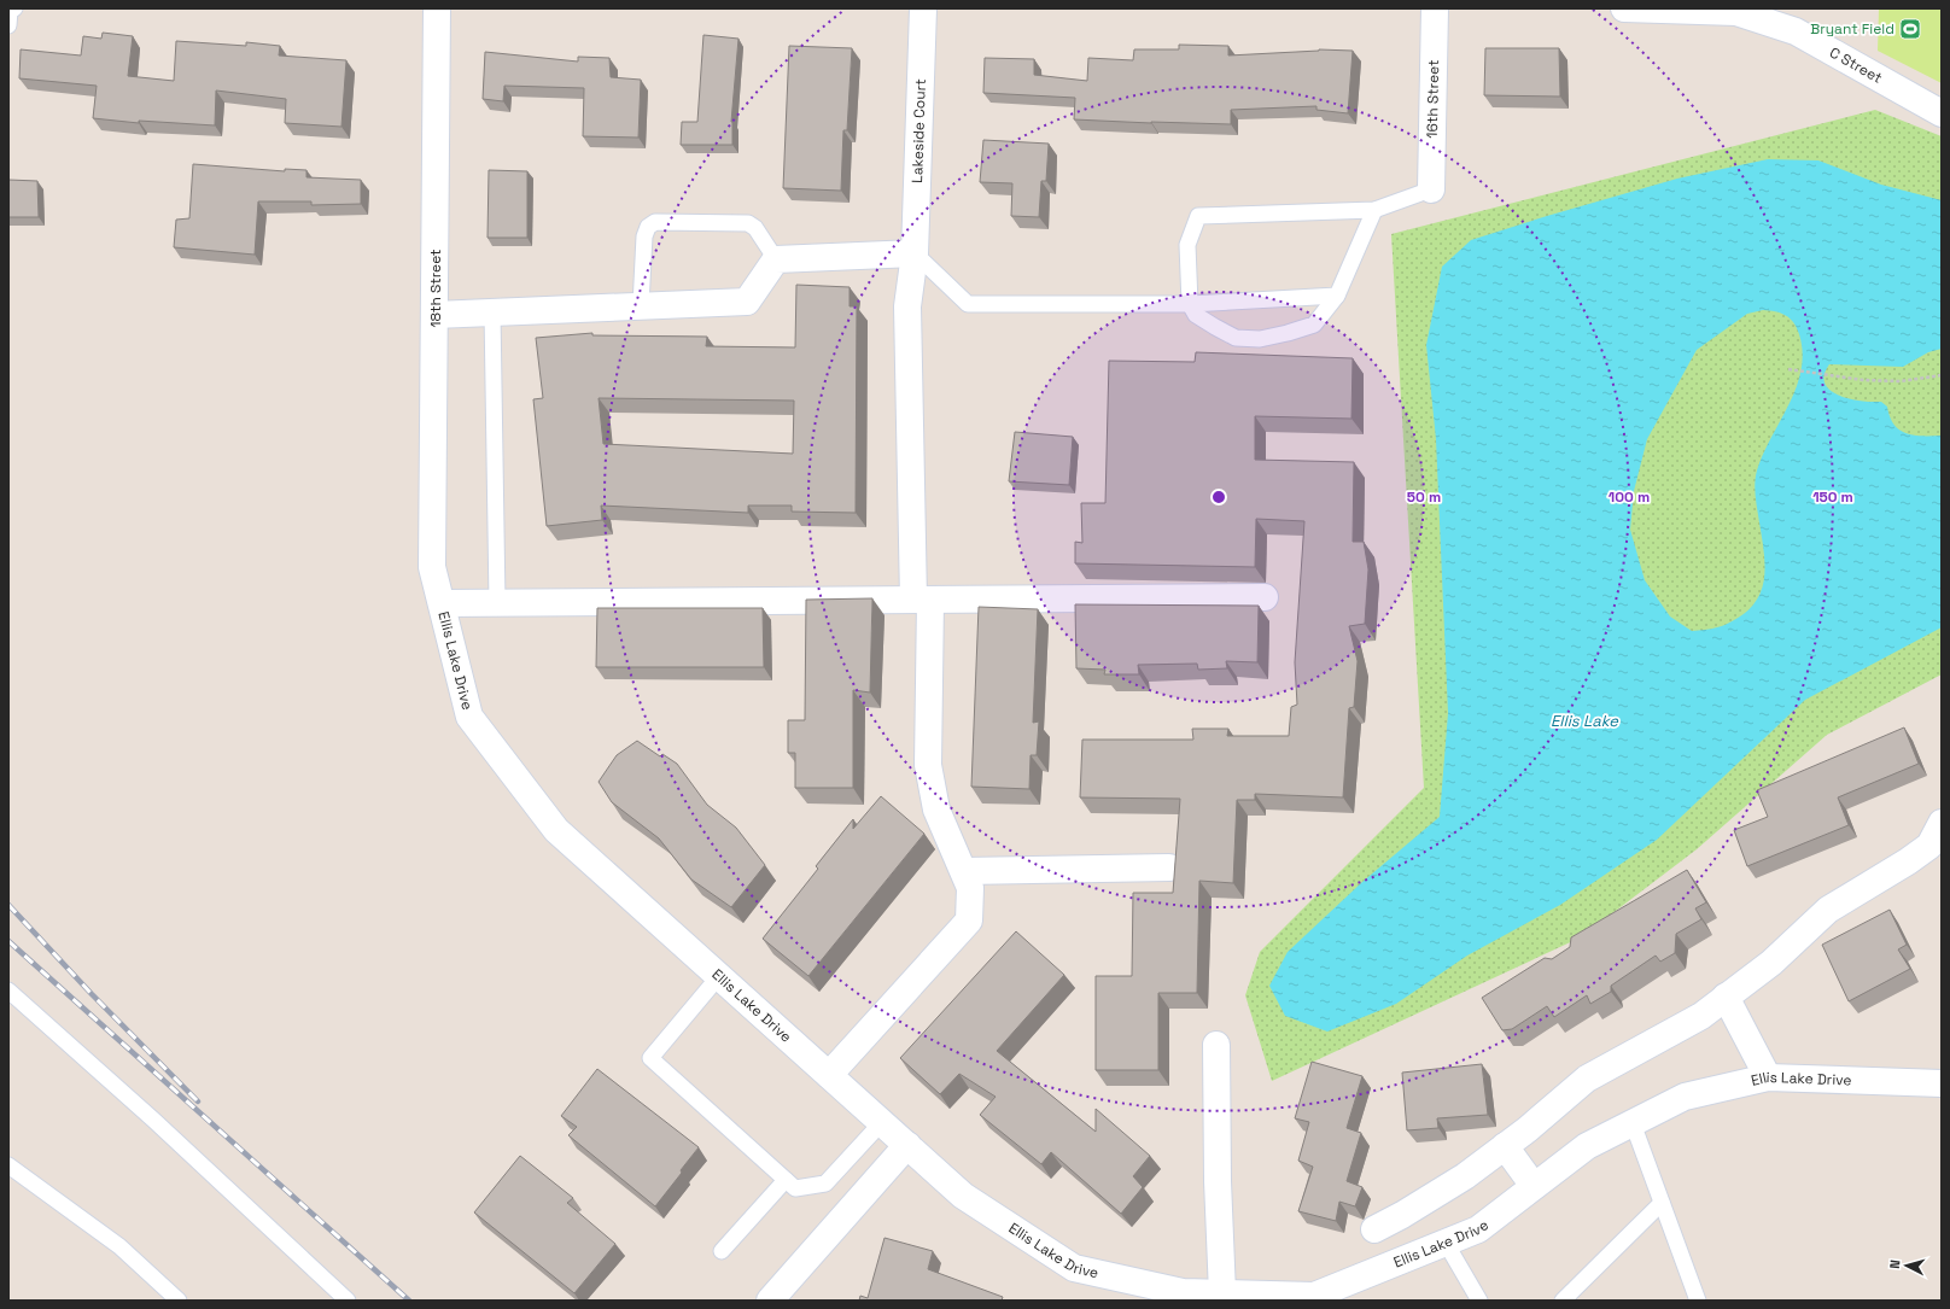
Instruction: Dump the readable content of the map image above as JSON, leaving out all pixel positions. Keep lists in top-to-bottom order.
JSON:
{
  "streets": {
    "street": [
      "C Street",
      "16th Street",
      "Lakeside Court",
      "18th Street",
      "Ellis Lake Drive"
    ]
  },
  "crossings": [
    ["Lakeside Court", "Ellis Lake Drive"],
    ["18th Street", "Ellis Lake Drive"]
  ],
  "water": ["Ellis Lake"],
  "places": {
    "sports": ["Bryant Field"]
  },
  "north": "left",
  "rings": ["50 m", "100 m", "150 m"]
}
